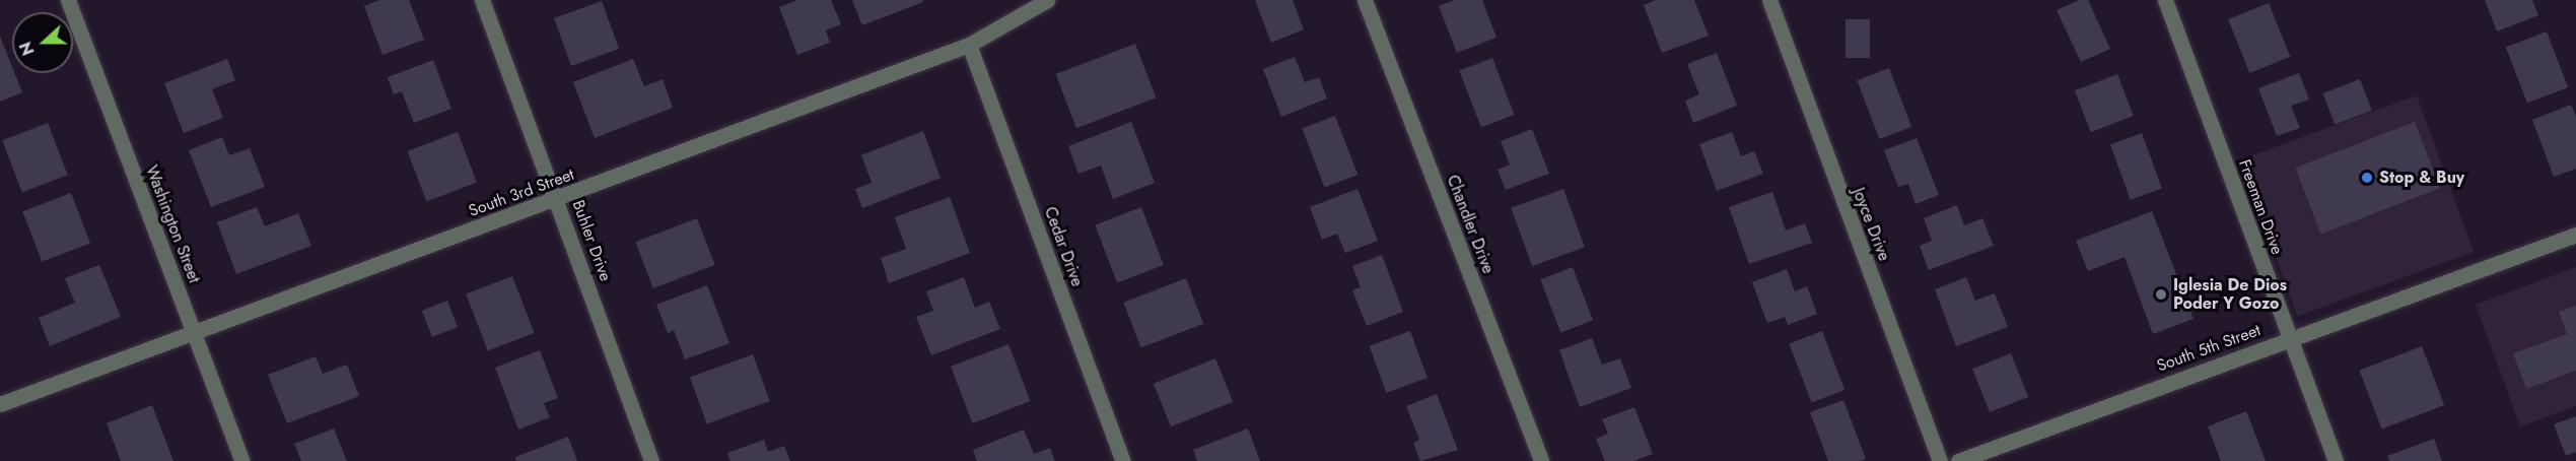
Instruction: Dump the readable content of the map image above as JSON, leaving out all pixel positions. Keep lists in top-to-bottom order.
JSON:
{
  "streets": {
    "street": [
      "South 3rd Street",
      "Freeman Drive",
      "Washington Street",
      "Chandler Drive",
      "Joyce Drive",
      "Buhler Drive",
      "Cedar Drive",
      "South 5th Street"
    ]
  },
  "crossings": [
    ["South 3rd Street", "Washington Street"],
    ["South 3rd Street", "Buhler Drive"],
    ["South 3rd Street", "Cedar Drive"],
    ["Freeman Drive", "South 5th Street"]
  ],
  "places": ["Stop & Buy", "Iglesia De Dios Poder Y Gozo"],
  "north": "left"
}
